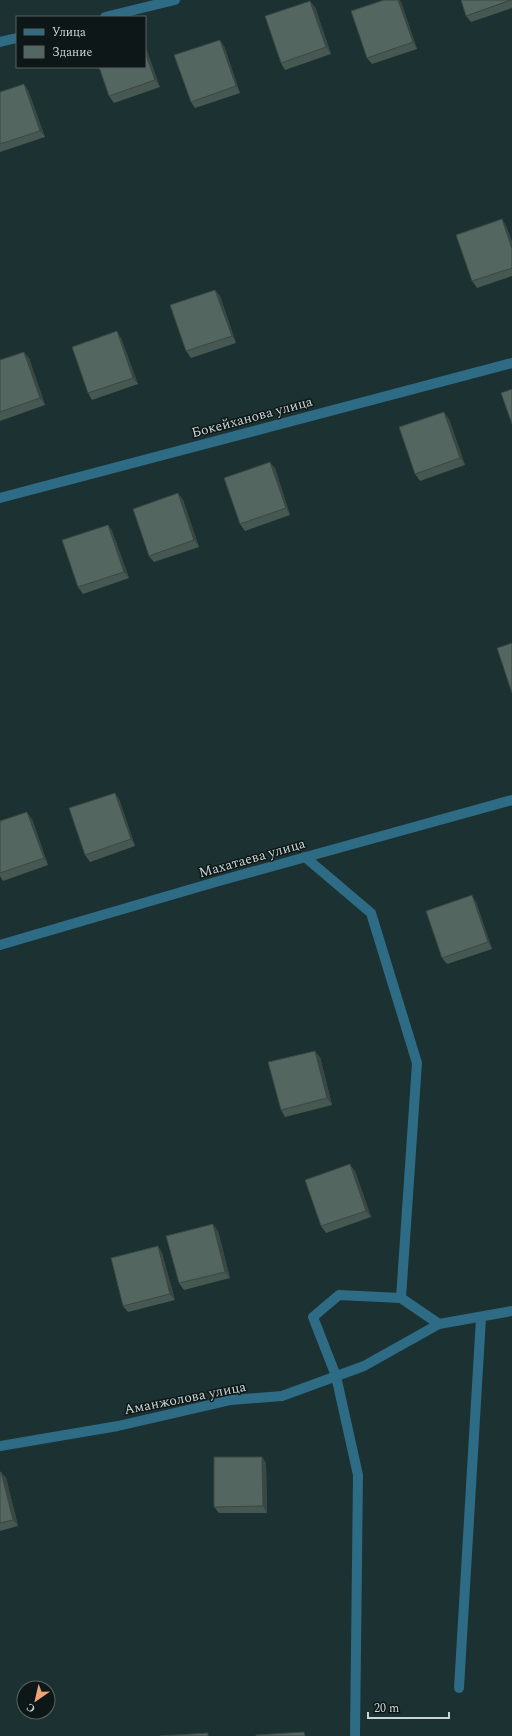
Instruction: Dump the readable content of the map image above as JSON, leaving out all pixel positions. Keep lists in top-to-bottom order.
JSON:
{
  "streets": {
    "street": ["Бокейханова улица", "Махатаева улица", "Аманжолова улица"]
  },
  "legend": ["Улица", "Здание"],
  "scale_bar": "20 m",
  "north": "bottom left"
}
